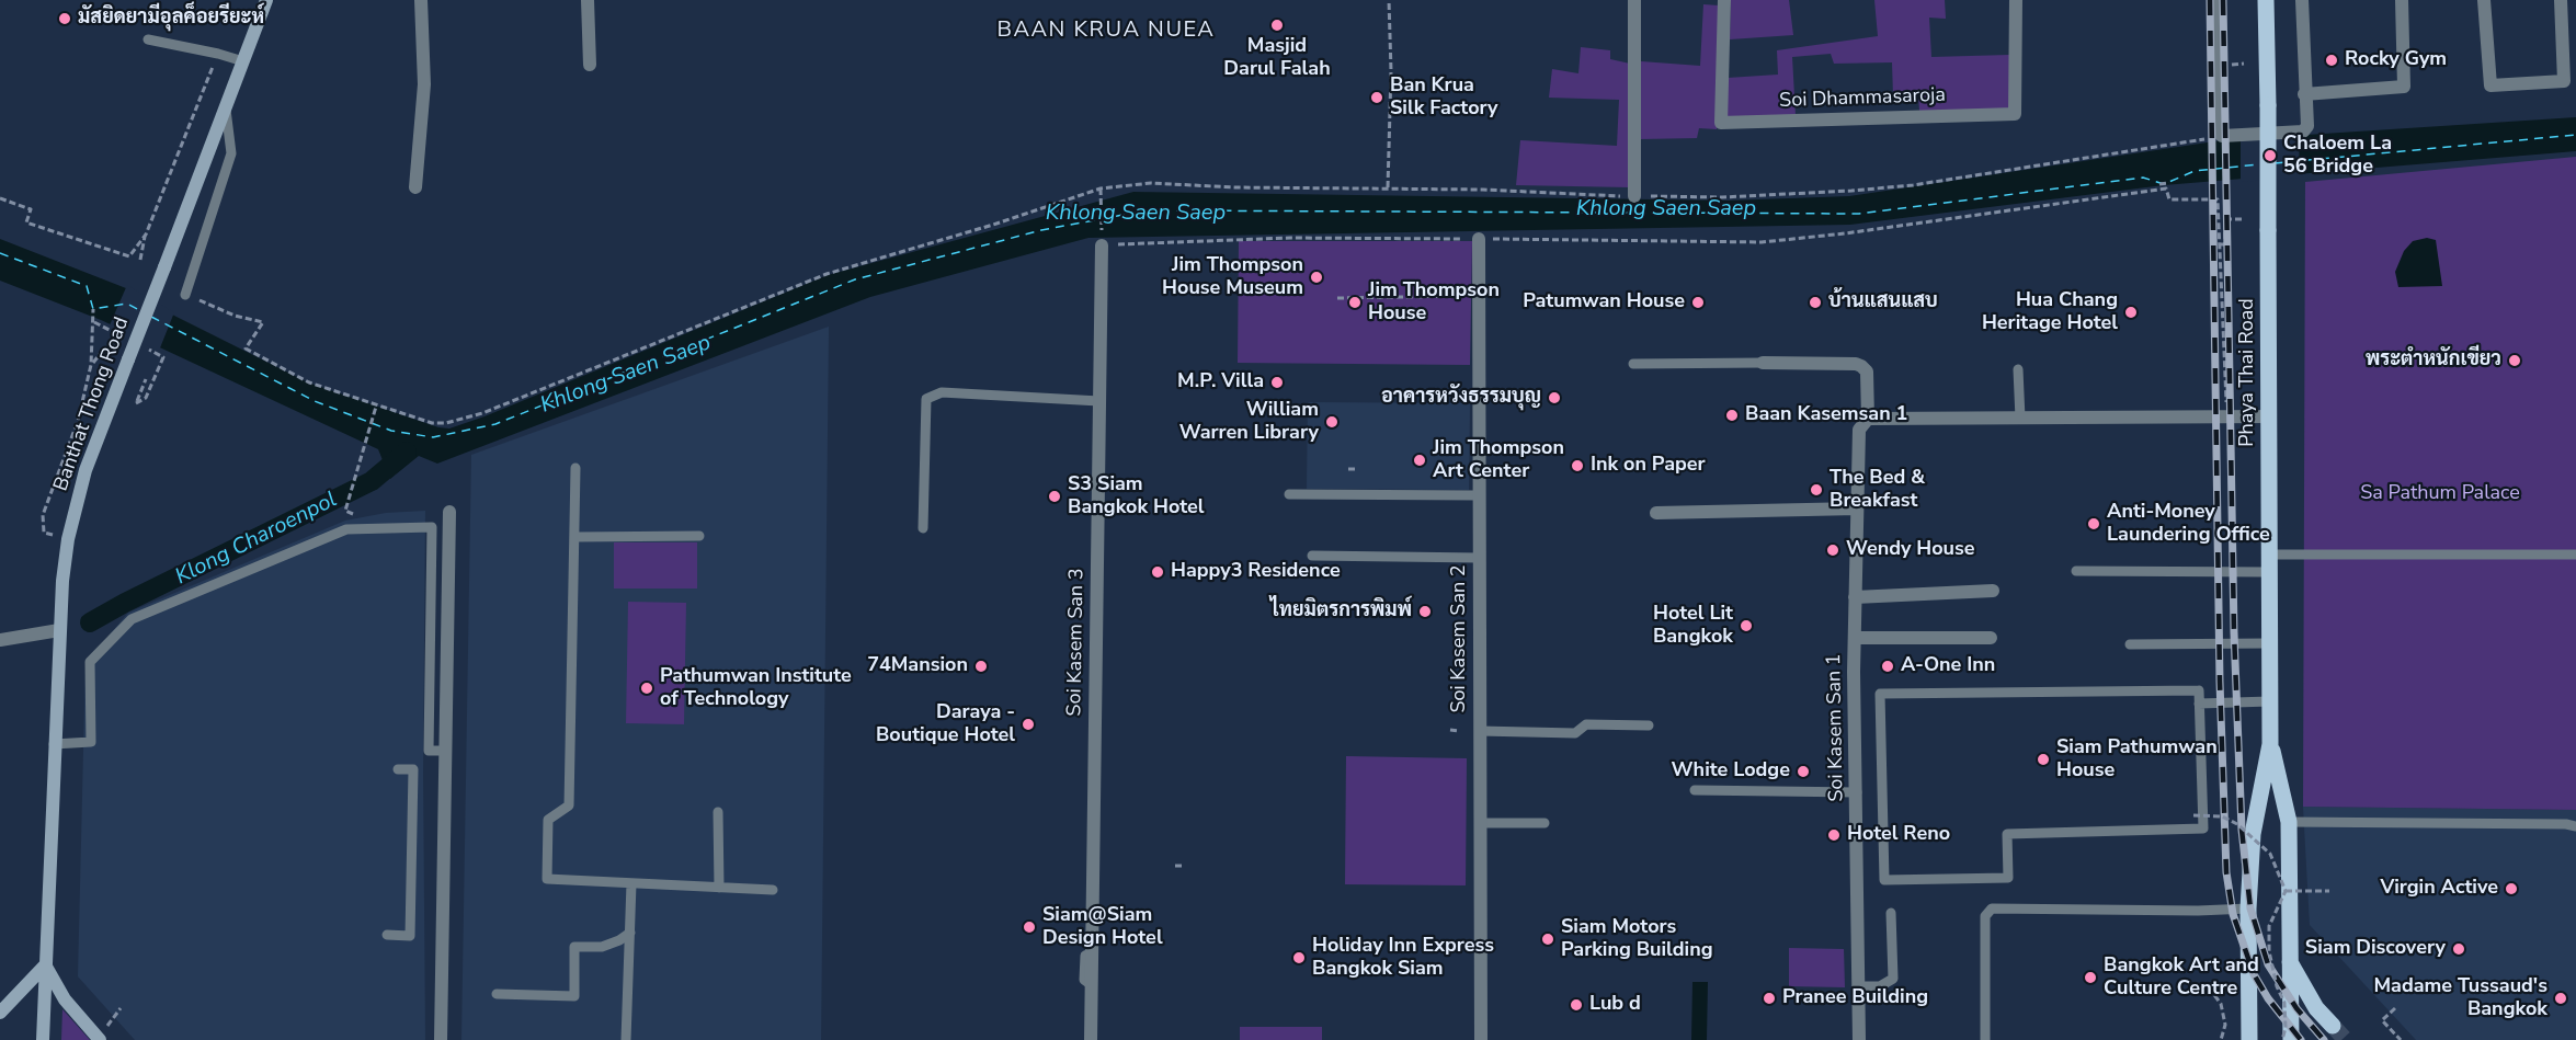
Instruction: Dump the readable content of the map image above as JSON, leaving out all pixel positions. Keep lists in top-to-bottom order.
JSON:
{
  "streets": {
    "main road": ["Phaya Thai Road", "Banthat Thong Road"],
    "street": [
      "Soi Dhammasaroja",
      "Soi Kasem San 2",
      "Soi Kasem San 3",
      "Soi Kasem San 1"
    ]
  },
  "districts": ["BAAN KRUA NUEA"],
  "water": ["Khlong Saen Saep", "Klong Charoenpol"],
  "parks": ["Sa Pathum Palace"],
  "places": [
    "มัสยิดยามีอุลค็อยรียะห์",
    "Masjid Darul Falah",
    "Rocky Gym",
    "Ban Krua Silk Factory",
    "Chaloem La 56 Bridge",
    "Jim Thompson House Museum",
    "Jim Thompson House",
    "Patumwan House",
    "บ้านแสนแสบ",
    "Hua Chang Heritage Hotel",
    "พระตำหนักเขียว",
    "M.P. Villa",
    "อาคารหวังธรรมบุญ",
    "Baan Kasemsan 1",
    "William Warren Library",
    "Jim Thompson Art Center",
    "Ink on Paper",
    "The Bed & Breakfast",
    "S3 Siam Bangkok Hotel",
    "Anti-Money Laundering Office",
    "Wendy House",
    "Happy3 Residence",
    "ไทยมิตรการพิมพ์",
    "Hotel Lit Bangkok",
    "74Mansion",
    "A-One Inn",
    "Pathumwan Institute of Technology",
    "Daraya - Boutique Hotel",
    "Siam Pathumwan House",
    "White Lodge",
    "Hotel Reno",
    "Virgin Active",
    "Siam@Siam Design Hotel",
    "Siam Motors Parking Building",
    "Siam Discovery",
    "Holiday Inn Express Bangkok Siam",
    "Bangkok Art and Culture Centre",
    "Pranee Building",
    "Madame Tussaud's Bangkok",
    "Lub d"
  ]
}
